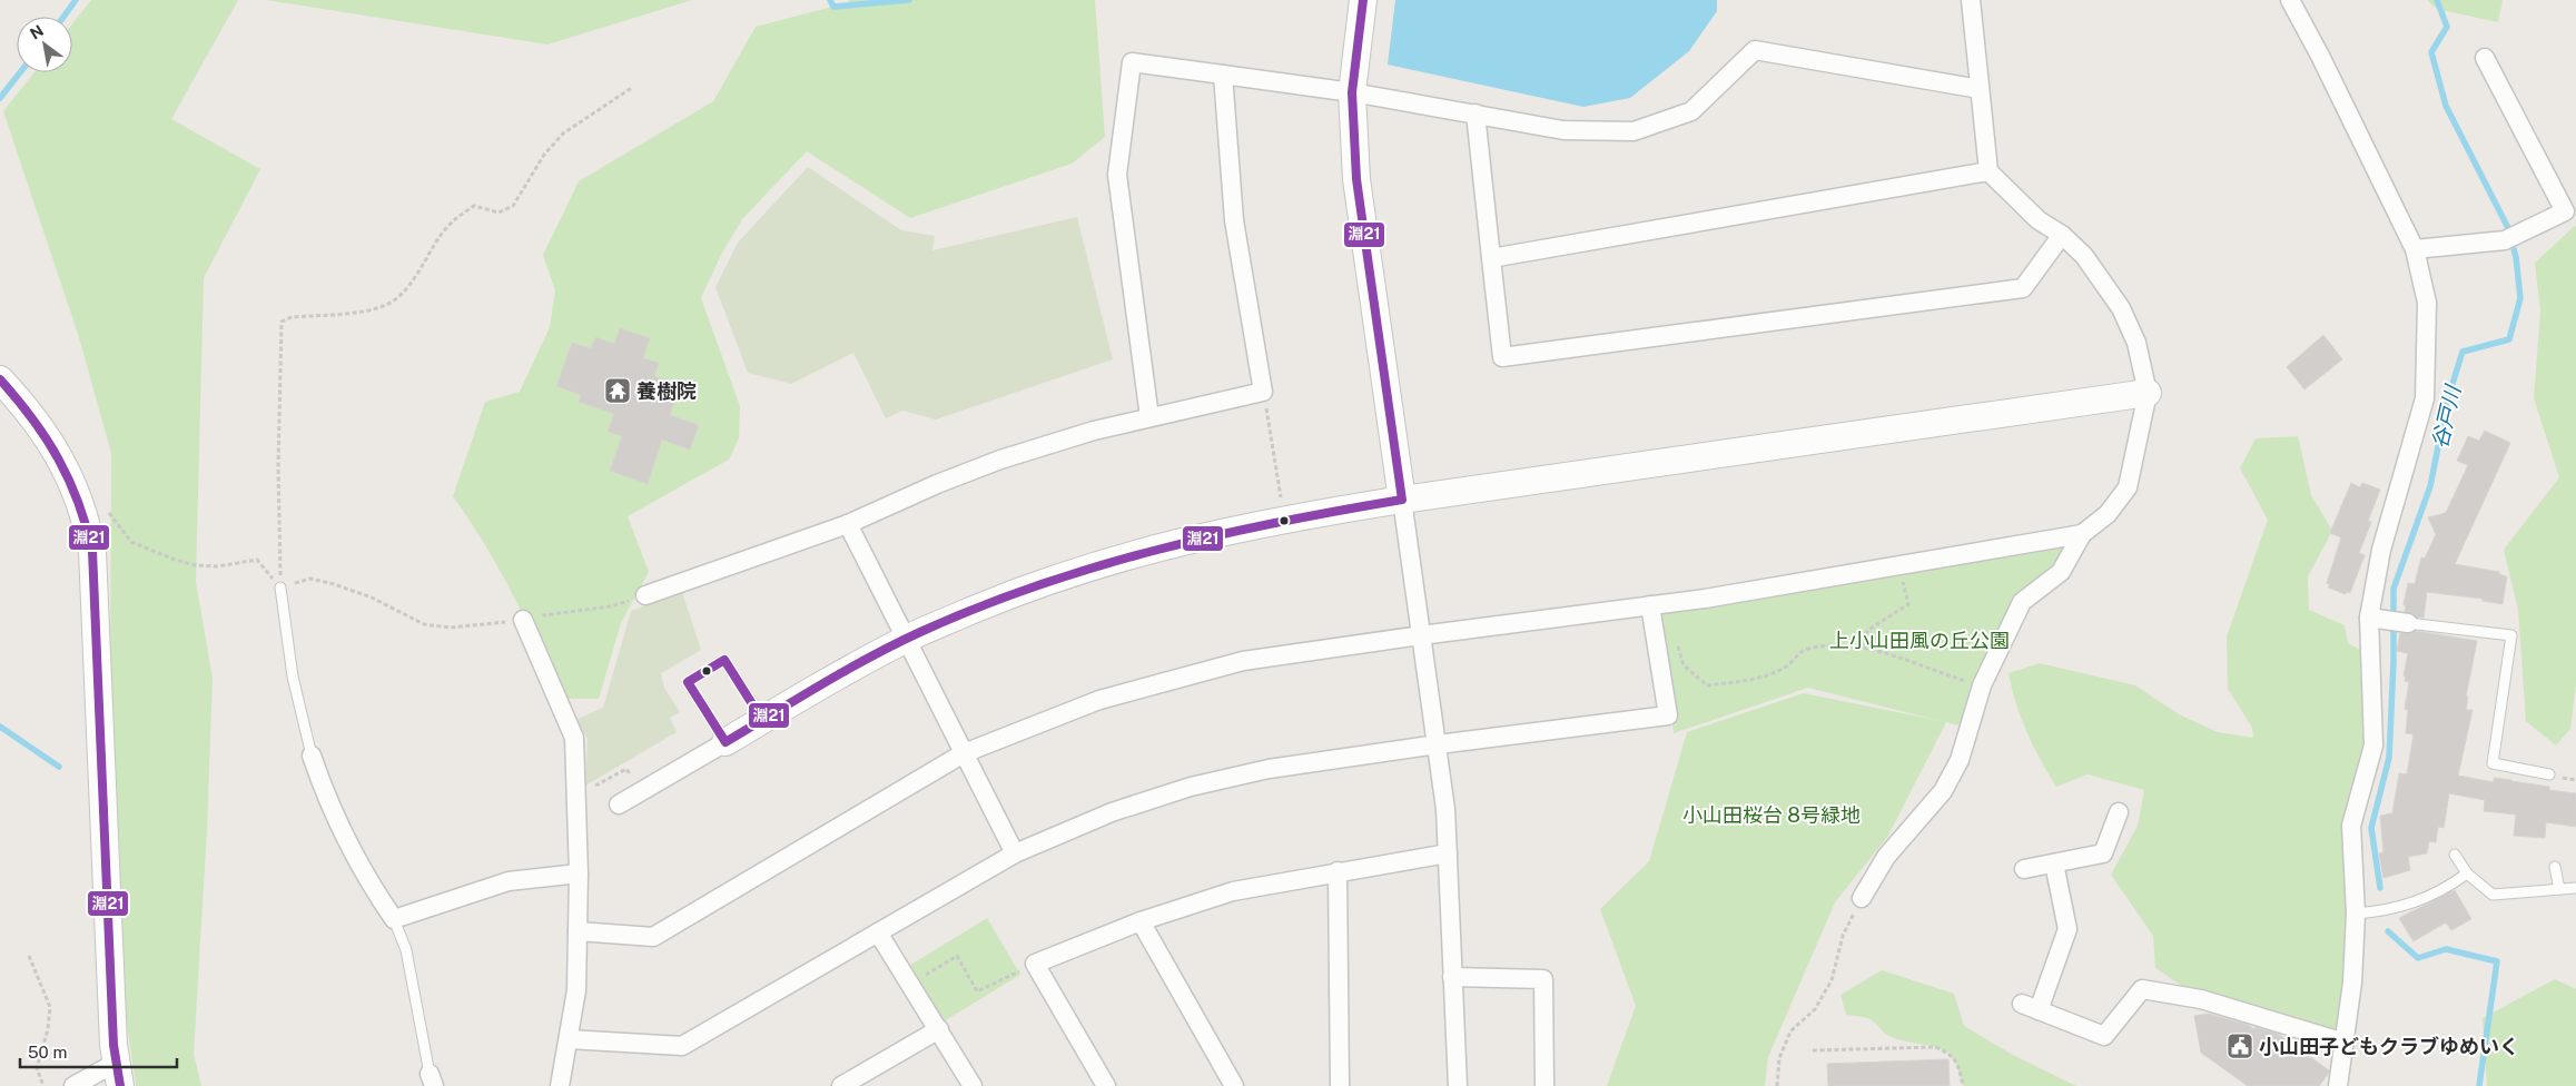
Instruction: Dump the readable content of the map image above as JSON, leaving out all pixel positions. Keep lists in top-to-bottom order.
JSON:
{
  "water": ["谷戸川"],
  "parks": ["上小山田風の丘公園", "小山田桜台 8号緑地"],
  "places": {
    "temple": ["養樹院"],
    "public building": ["小山田子どもクラブゆめいく"]
  },
  "lines": ["transit line 淵21"],
  "scale_bar": "50 m",
  "north": "top left"
}
